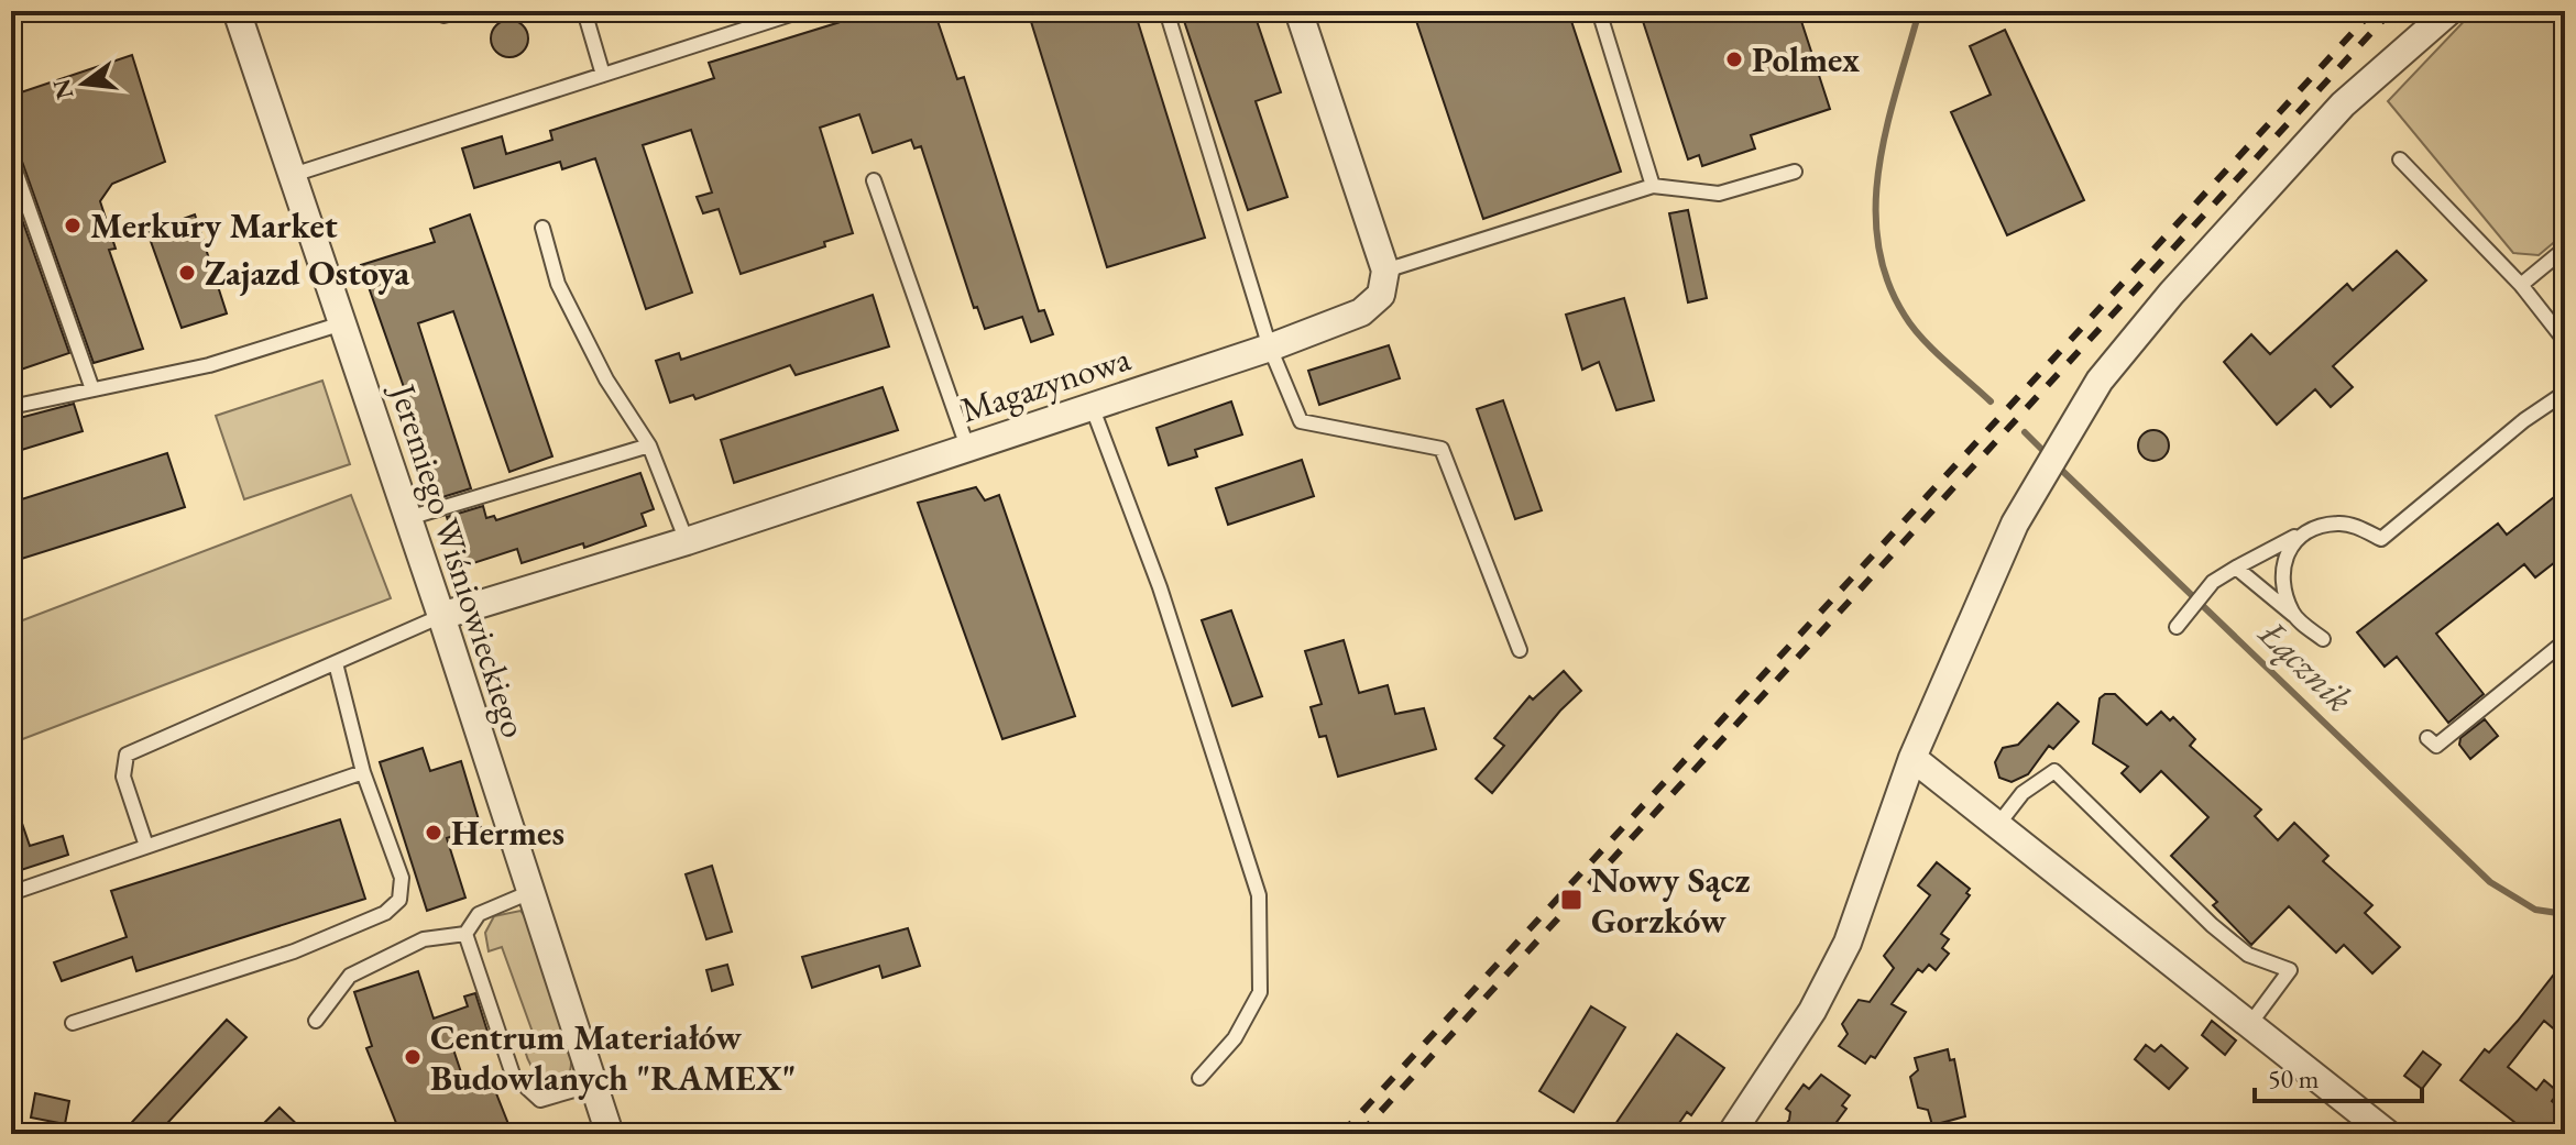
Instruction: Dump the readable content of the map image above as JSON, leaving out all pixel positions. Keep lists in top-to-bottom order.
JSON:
{
  "streets": {
    "street": ["Magazynowa", "Jeremiego Wiśniowieckiego"]
  },
  "crossings": [
    ["Magazynowa", "Jeremiego Wiśniowieckiego"]
  ],
  "water": ["Łącznik"],
  "places": {
    "other": [
      "Polmex",
      "Merkury Market",
      "Zajazd Ostoya",
      "Hermes",
      "Centrum Materiałów Budowlanych \"RAMEX\""
    ],
    "transit": ["Nowy Sącz Gorzków"]
  },
  "scale_bar": "50 m",
  "north": "left"
}
